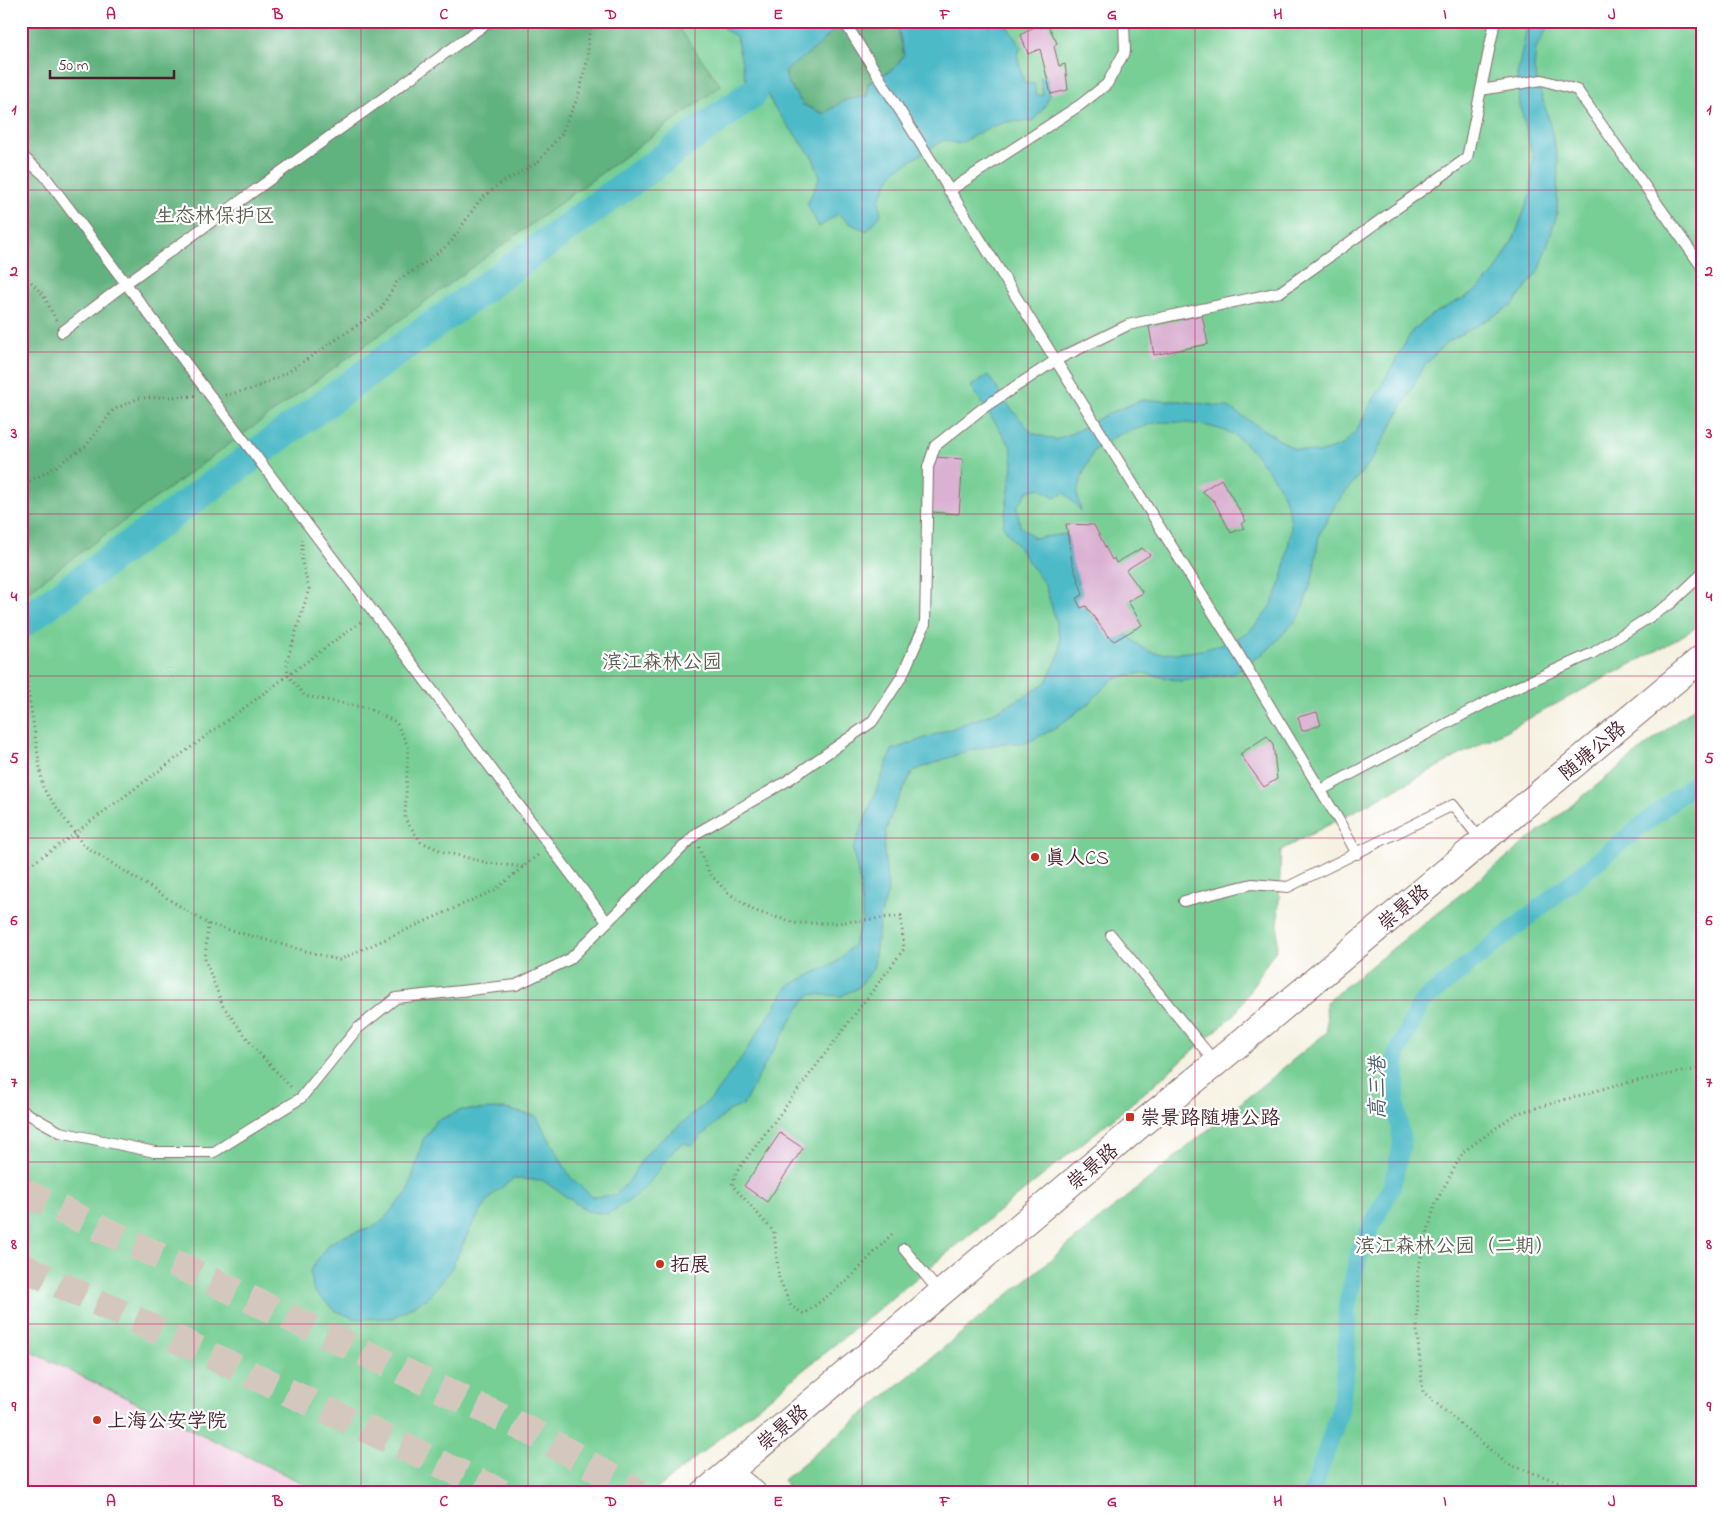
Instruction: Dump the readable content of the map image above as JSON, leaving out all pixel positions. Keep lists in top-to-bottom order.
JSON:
{
  "streets": {
    "street": ["随塘公路", "崇景路"]
  },
  "crossings": [
    ["随塘公路", "崇景路"]
  ],
  "water": ["高三港"],
  "parks": ["生态林保护区", "滨江森林公园", "滨江森林公园（二期）"],
  "places": {
    "other": ["真人CS", "拓展", "上海公安学院"],
    "transit": ["崇景路随塘公路"]
  },
  "scale_bar": "50 m",
  "grid": {
    "columns": [
      "A",
      "B",
      "C",
      "D",
      "E",
      "F",
      "G",
      "H",
      "I",
      "J"
    ],
    "rows": [
      "1",
      "2",
      "3",
      "4",
      "5",
      "6",
      "7",
      "8",
      "9"
    ]
  }
}
